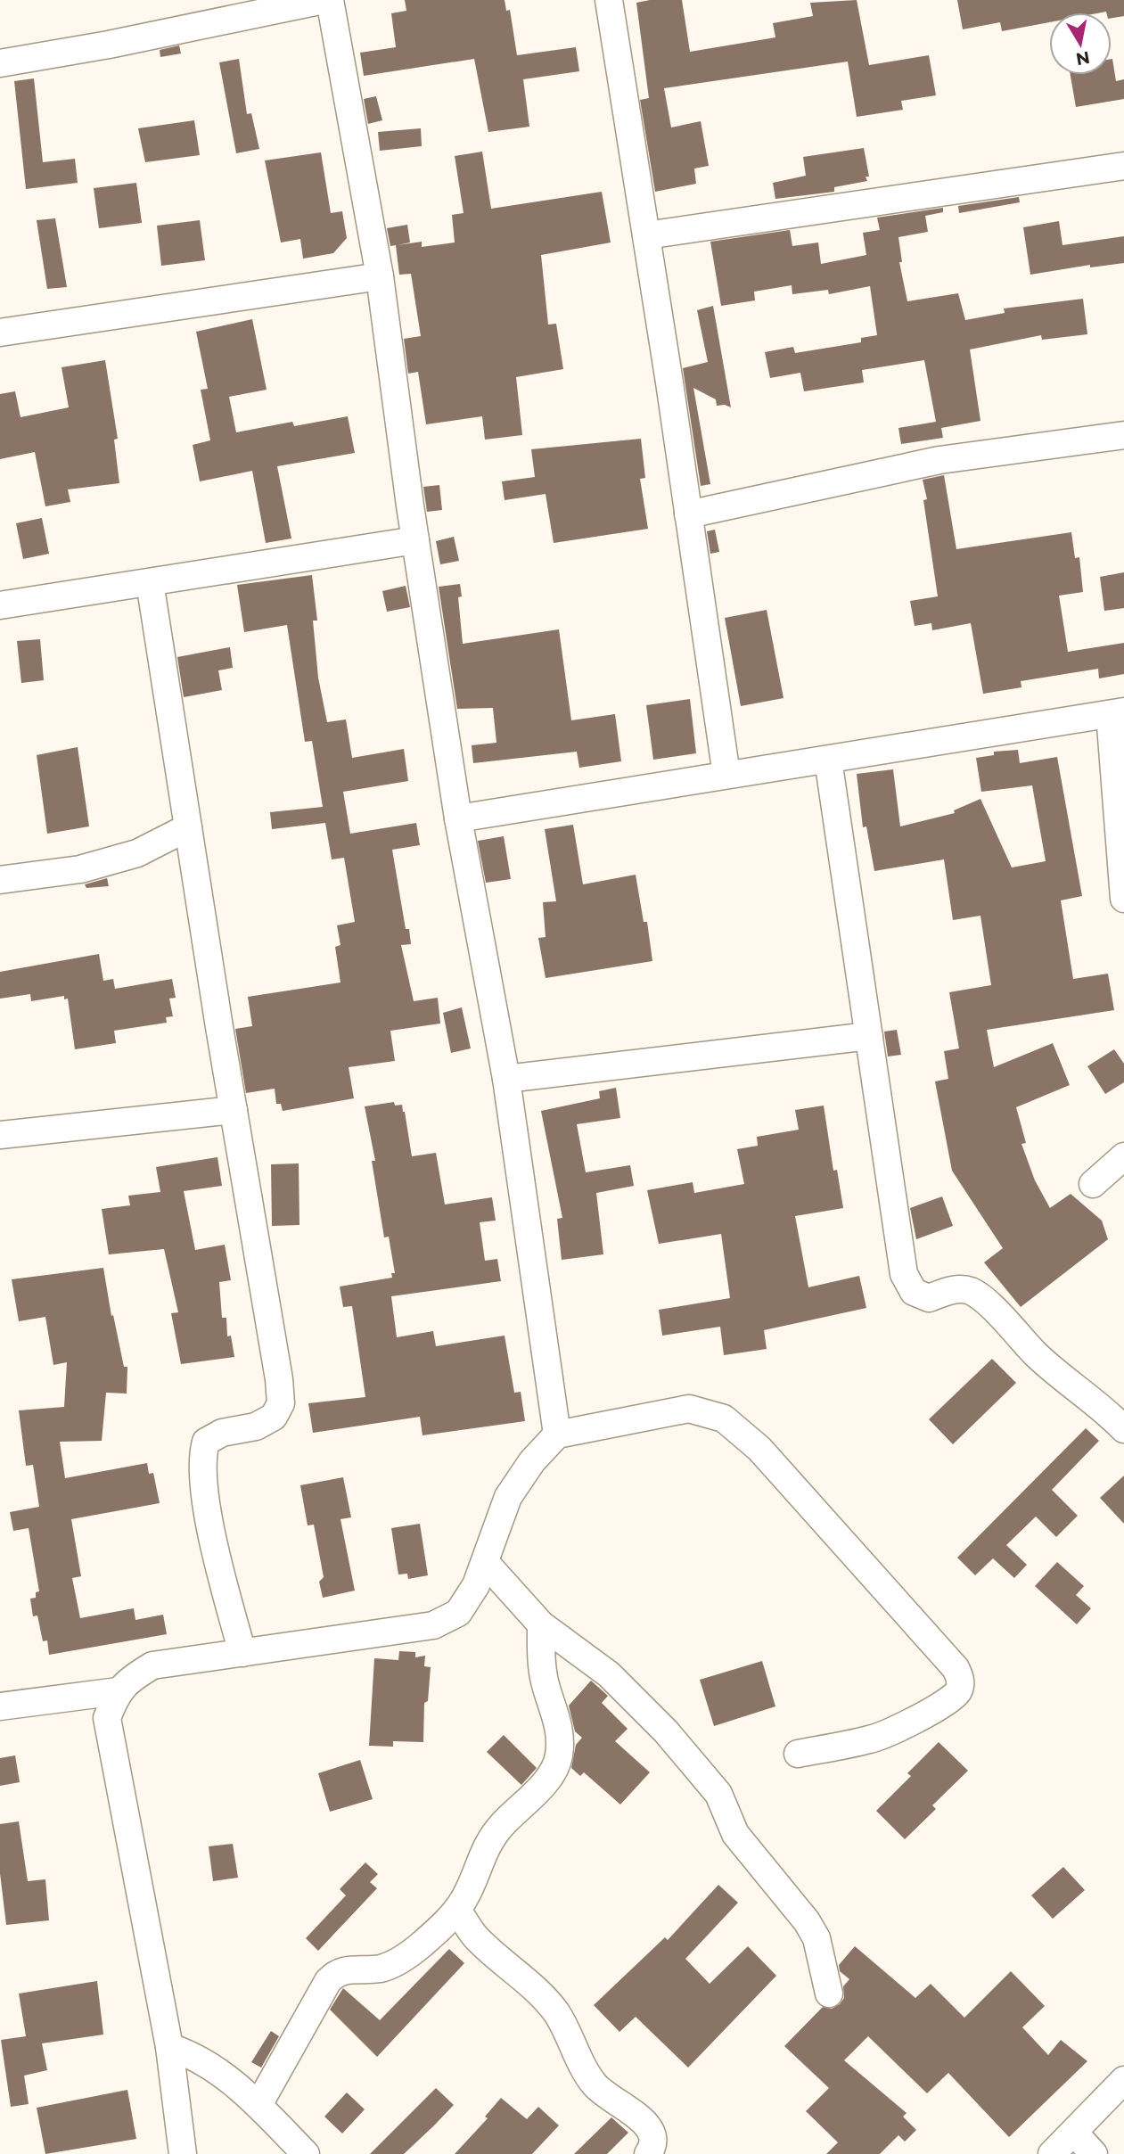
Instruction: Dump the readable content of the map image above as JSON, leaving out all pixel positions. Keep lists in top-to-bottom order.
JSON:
{
  "north": "bottom"
}
